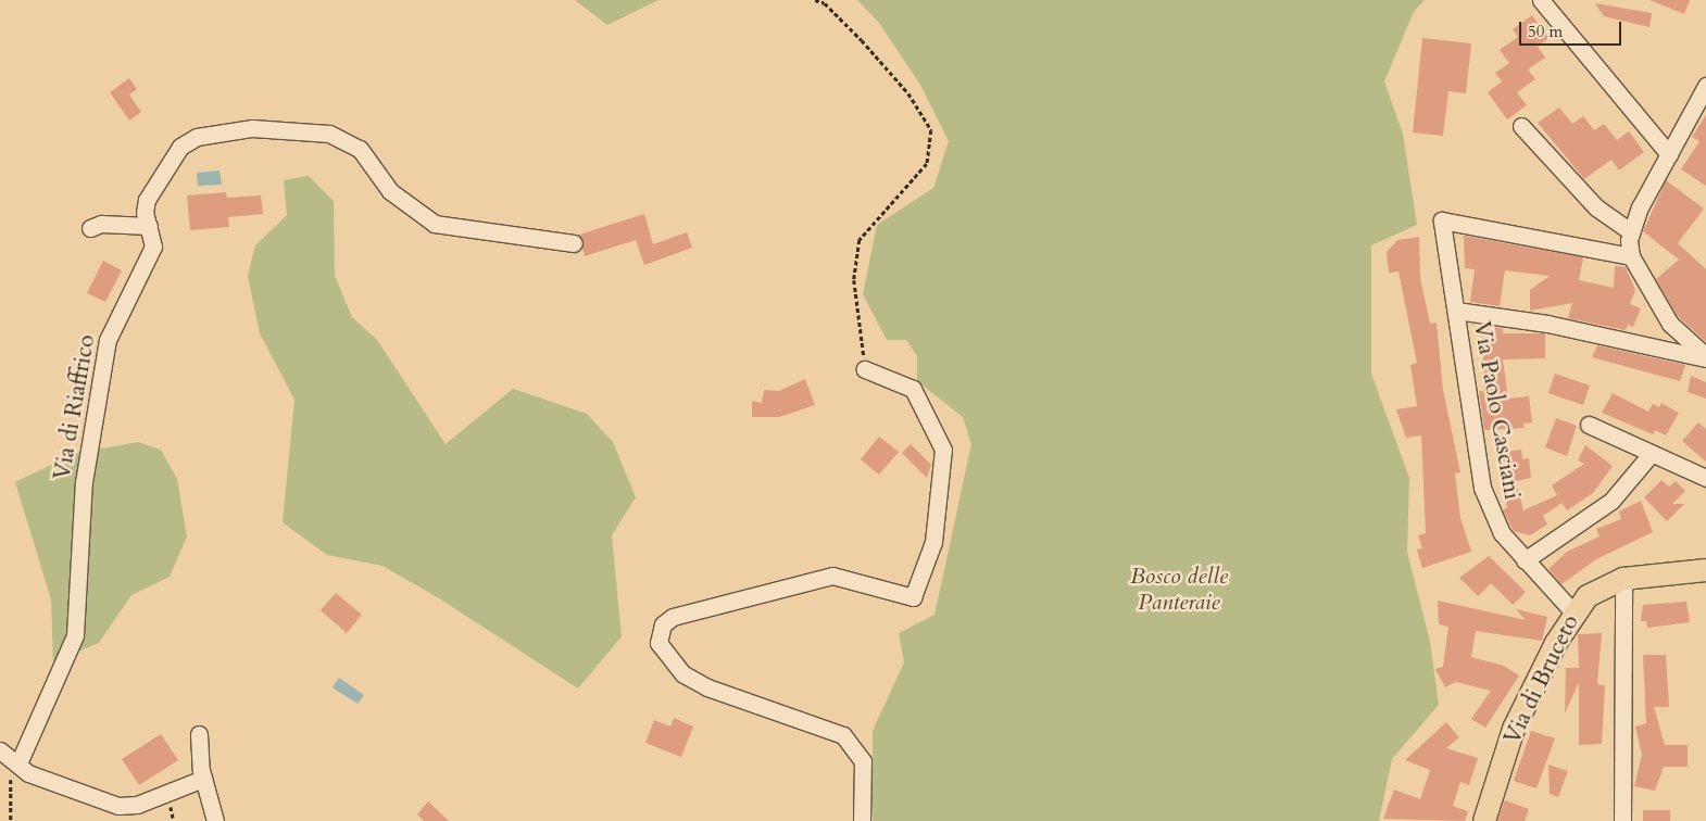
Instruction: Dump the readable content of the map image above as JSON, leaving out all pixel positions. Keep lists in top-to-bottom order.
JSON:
{
  "streets": {
    "main road": ["Via di Bruceto"],
    "street": ["Via di Riaffrico", "Via Paolo Casciani"]
  },
  "crossings": [
    ["Via Paolo Casciani", "Via di Bruceto"]
  ],
  "parks": ["Bosco delle Panteraie"],
  "scale_bar": "50 m"
}
